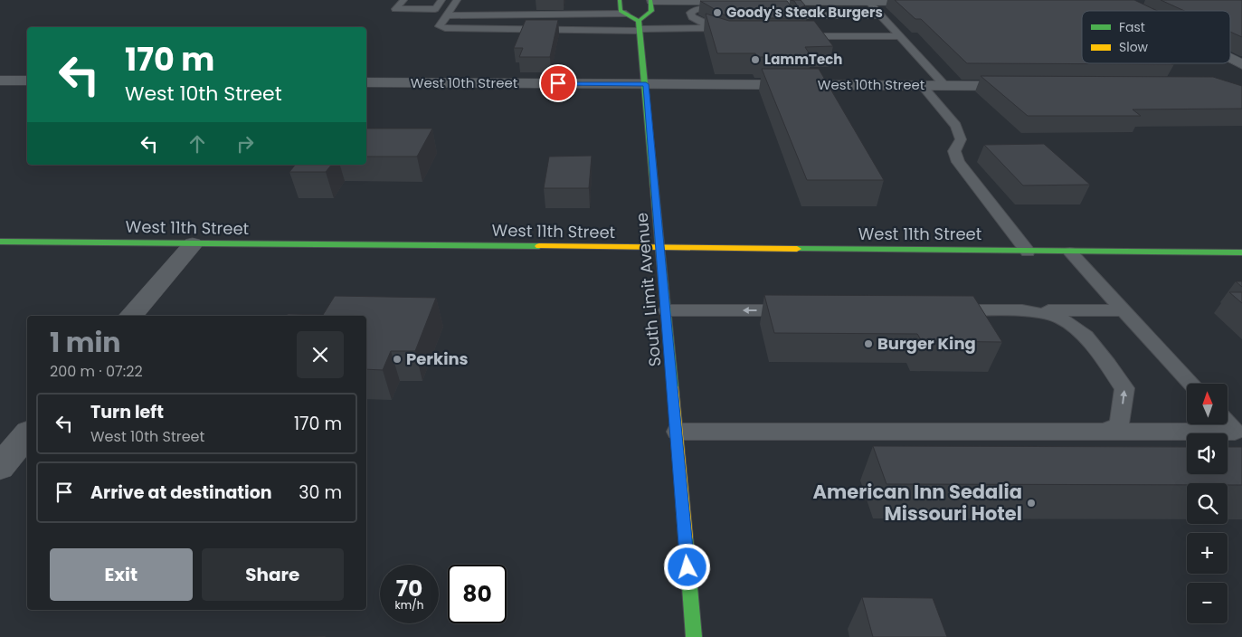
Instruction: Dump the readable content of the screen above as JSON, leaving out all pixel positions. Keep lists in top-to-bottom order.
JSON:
{
  "streets": {
    "main road": ["West 11th Street", "South Limit Avenue"],
    "street": ["West 10th Street"]
  },
  "crossings": [
    ["West 10th Street", "South Limit Avenue"],
    ["West 11th Street", "South Limit Avenue"]
  ],
  "places": [
    "Goody's Steak Burgers",
    "LammTech",
    "Burger King",
    "Perkins",
    "American Inn Sedalia Missouri Hotel"
  ],
  "legend": ["Fast", "Slow"],
  "north": "top",
  "page": {
    "turn": ["170 m", "West 10th Street"],
    "heading": ["1 min", "200 m · 07:22"],
    "map_buttons": ["+", "−"],
    "list": [
      {
        "name": "Turn left",
        "note": "West 10th Street",
        "value": "170 m"
      },
      {
        "name": "Arrive at destination",
        "value": "30 m"
      }
    ],
    "buttons": ["Exit", "Share"],
    "speed": "70 km/h",
    "limit": "80"
  }
}
